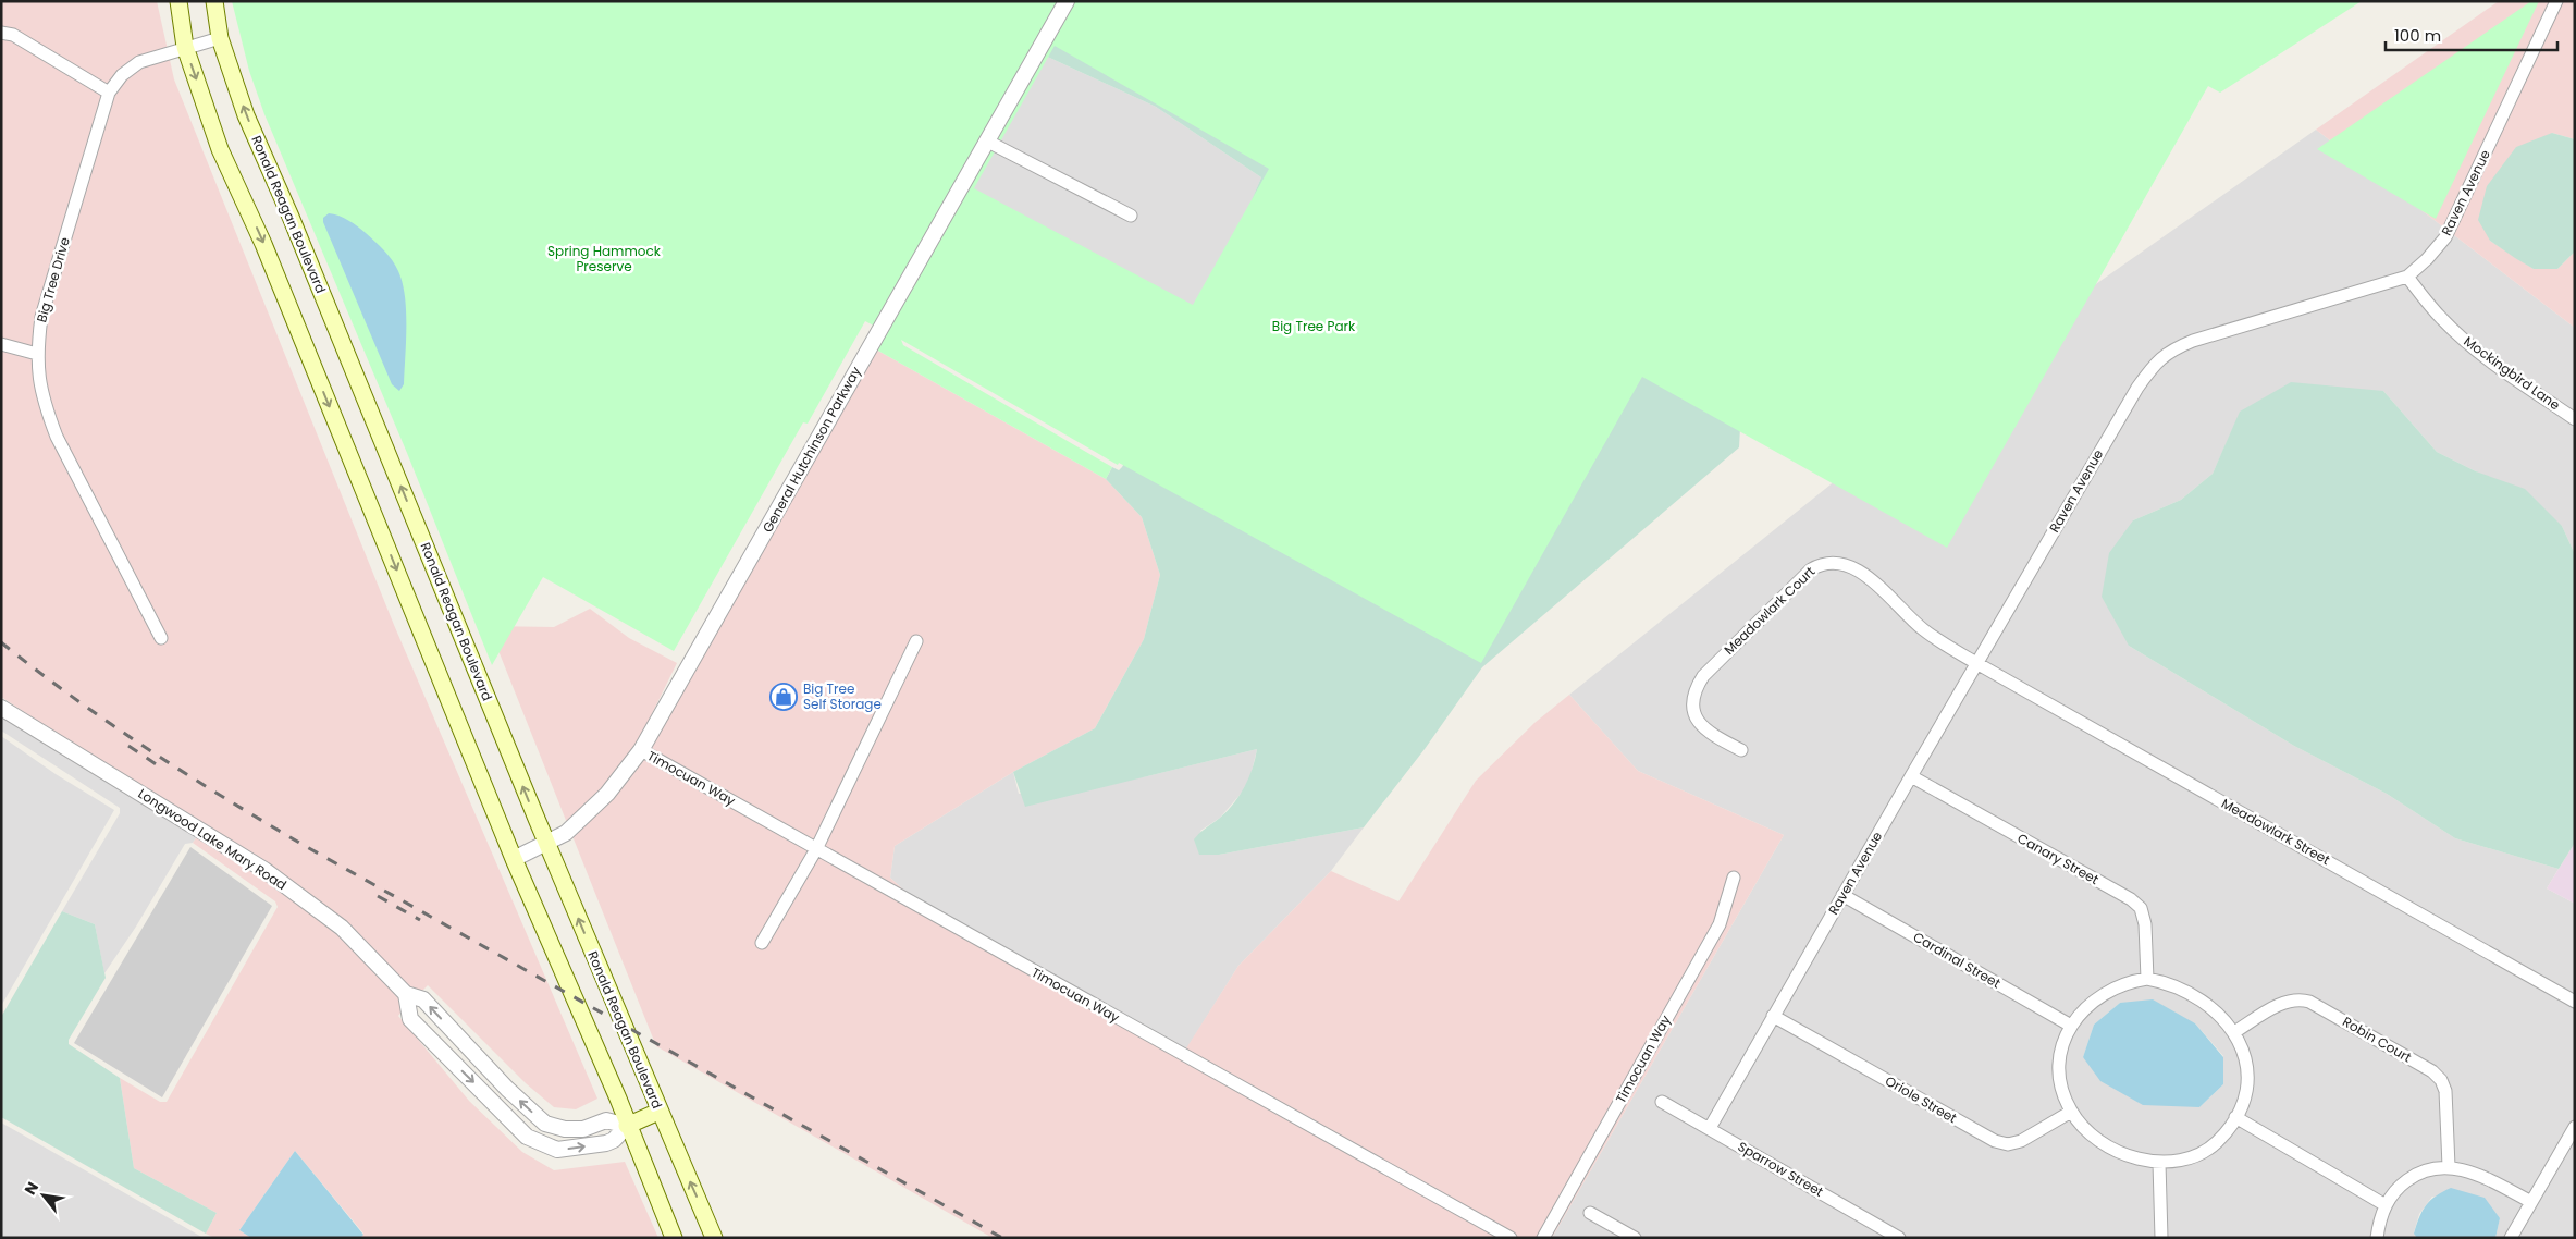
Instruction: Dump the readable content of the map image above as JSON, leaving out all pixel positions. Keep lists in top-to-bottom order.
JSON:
{
  "streets": {
    "main road": ["Ronald Reagan Boulevard"],
    "street": [
      "Raven Avenue",
      "Big Tree Drive",
      "Mockingbird Lane",
      "General Hutchinson Parkway",
      "Meadowlark Court",
      "Timocuan Way",
      "Meadowlark Street",
      "Longwood Lake Mary Road",
      "Canary Street",
      "Cardinal Street",
      "Robin Court",
      "Oriole Street",
      "Sparrow Street"
    ]
  },
  "crossings": [
    ["Raven Avenue", "Mockingbird Lane"],
    ["Raven Avenue", "Meadowlark Court"],
    ["Raven Avenue", "Meadowlark Street"],
    ["Raven Avenue", "Canary Street"],
    ["Raven Avenue", "Cardinal Street"],
    ["Raven Avenue", "Oriole Street"],
    ["Raven Avenue", "Sparrow Street"],
    ["Ronald Reagan Boulevard", "Big Tree Drive"],
    ["Ronald Reagan Boulevard", "General Hutchinson Parkway"],
    ["General Hutchinson Parkway", "Timocuan Way"],
    ["Meadowlark Court", "Meadowlark Street"],
    ["Canary Street", "Cardinal Street"],
    ["Canary Street", "Robin Court"],
    ["Canary Street", "Oriole Street"],
    ["Cardinal Street", "Robin Court"],
    ["Cardinal Street", "Oriole Street"],
    ["Robin Court", "Oriole Street"]
  ],
  "parks": ["Spring Hammock Preserve", "Big Tree Park"],
  "places": {
    "shop": ["Big Tree Self Storage"]
  },
  "scale_bar": "100 m",
  "north": "top left"
}
